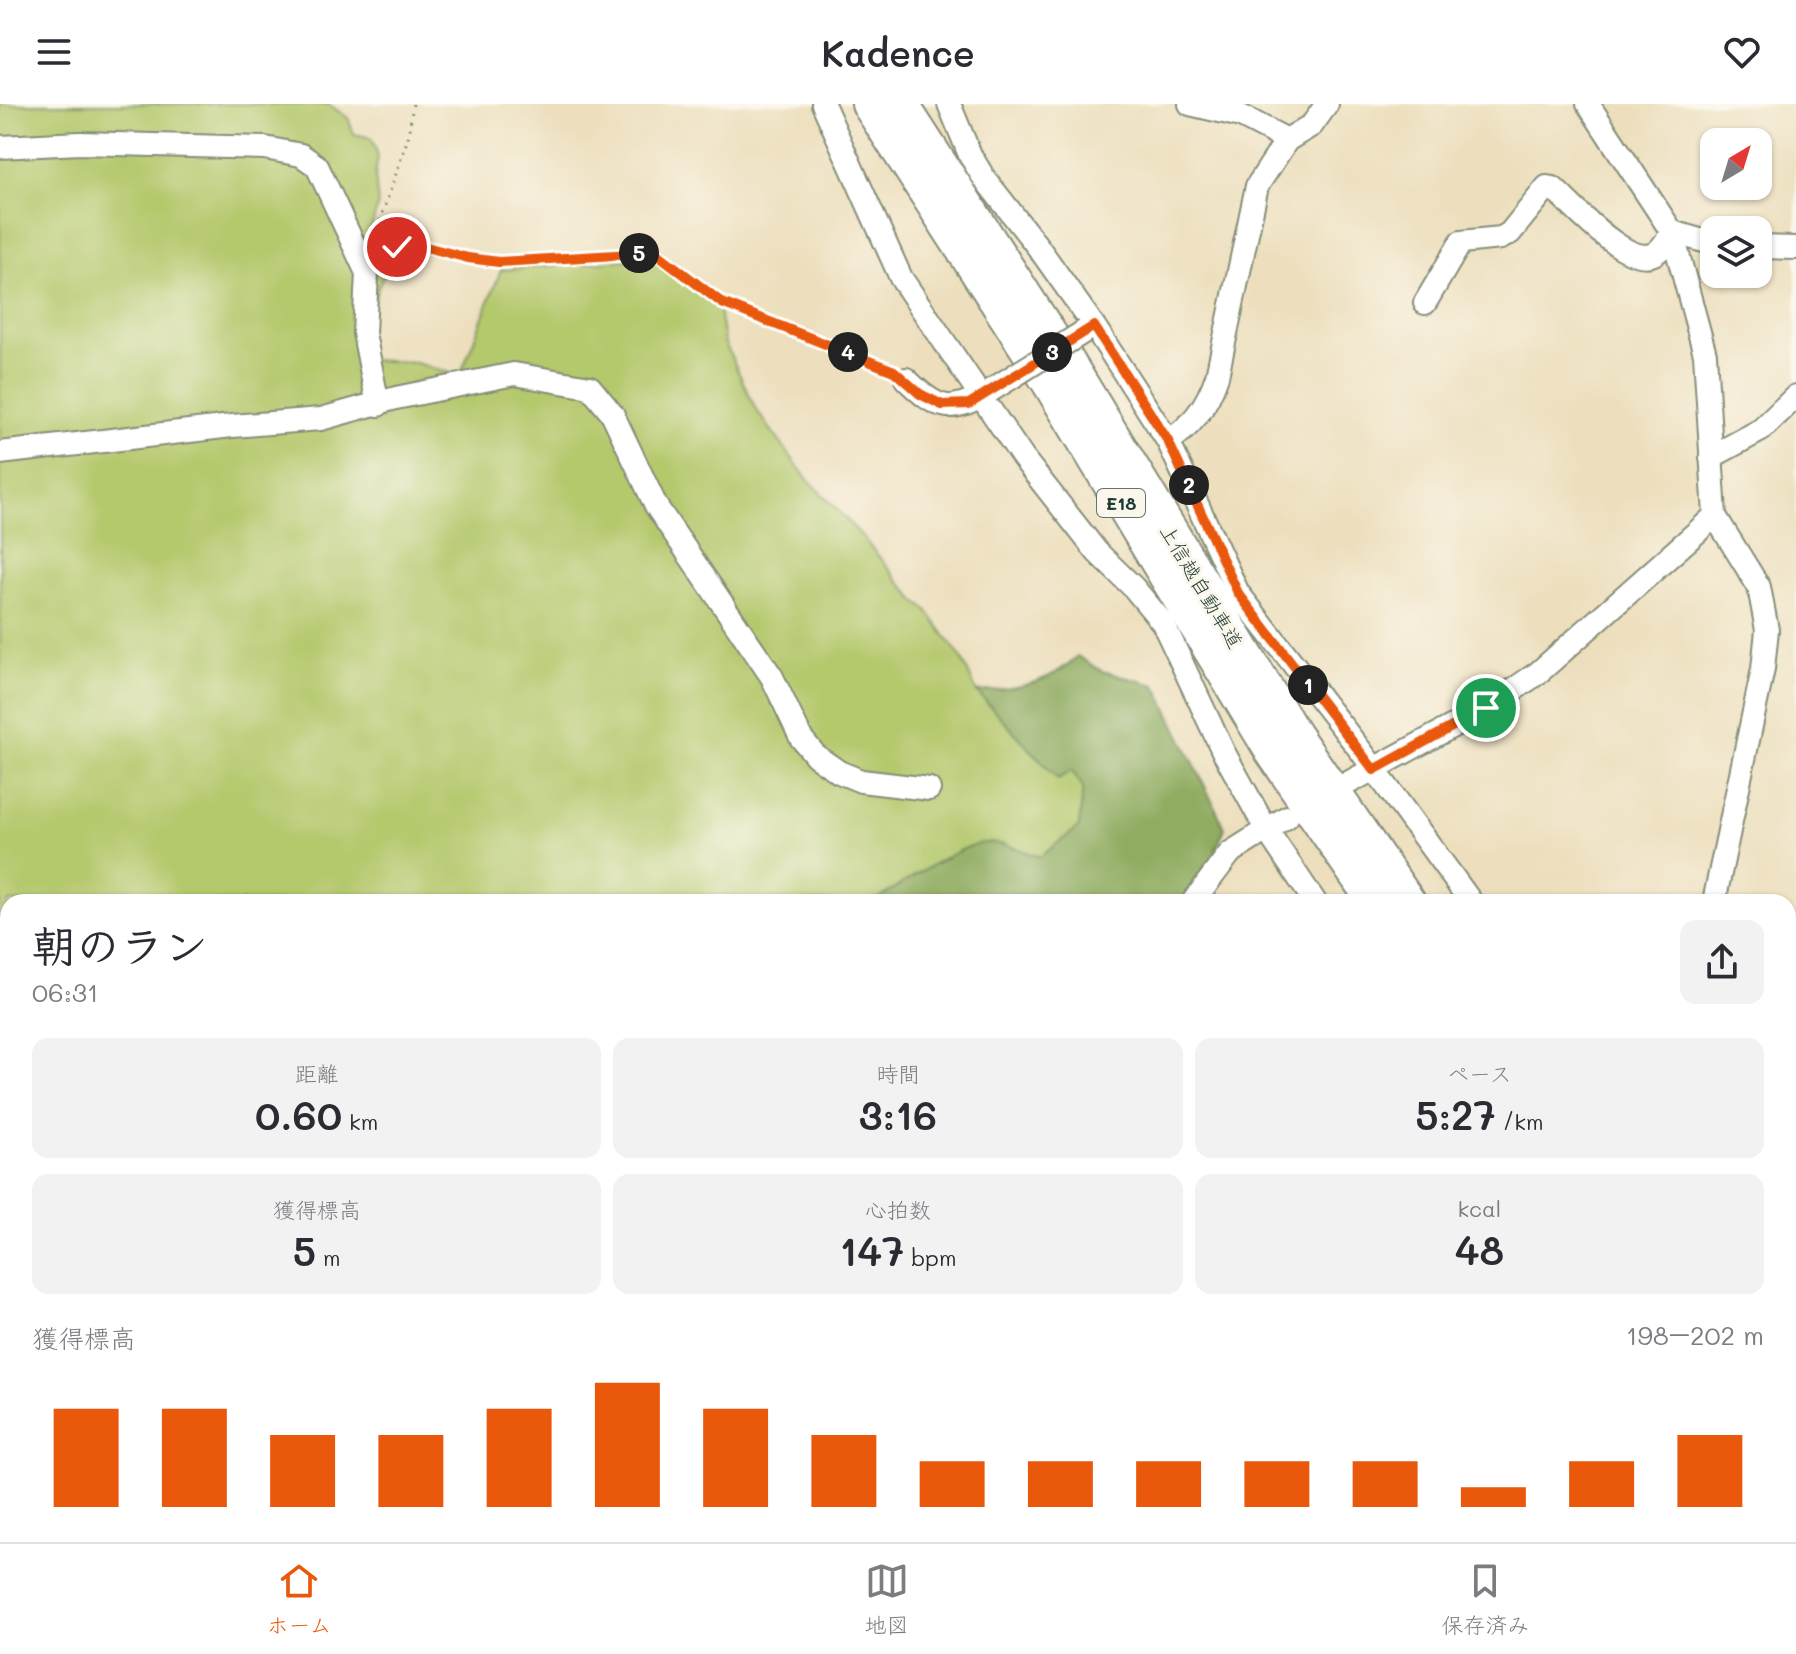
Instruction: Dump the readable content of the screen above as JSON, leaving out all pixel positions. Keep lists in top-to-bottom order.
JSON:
{
  "streets": {
    "highway": ["E18", "上信越自動車道"]
  },
  "north": "top right",
  "page": {
    "header": "Kadence",
    "pins": [
      "5",
      "3",
      "4",
      "2",
      "1"
    ],
    "heading": ["朝のラン", "06:31"],
    "stats": [
      ["距離", "0.60 km"],
      ["時間", "3:16"],
      ["ペース", "5:27 /km"],
      ["獲得標高", "5 m"],
      ["心拍数", "147 bpm"],
      ["kcal", "48"]
    ],
    "chart": ["獲得標高", "198–202 m"],
    "tabs": ["ホーム", "地図", "保存済み"]
  }
}
